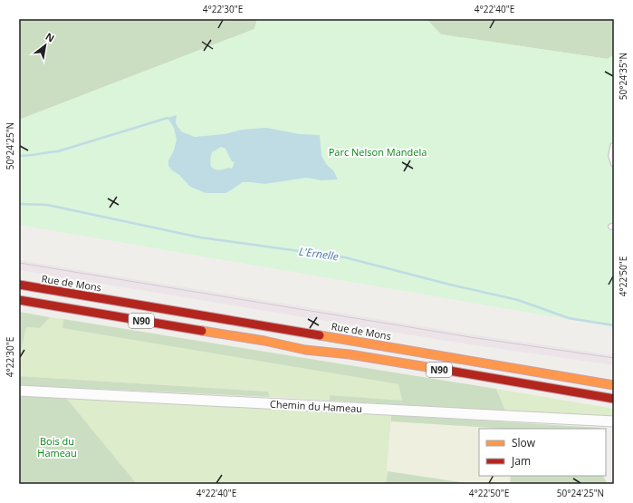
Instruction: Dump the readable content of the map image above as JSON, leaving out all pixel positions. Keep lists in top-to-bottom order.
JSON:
{
  "streets": {
    "highway": ["Rue de Mons", "N90"],
    "street": ["Chemin du Hameau"]
  },
  "water": ["L'Ernelle"],
  "parks": ["Parc Nelson Mandela", "Bois du Hameau"],
  "legend": ["Slow", "Jam"],
  "north": "top right",
  "coordinates": [
    "4°22'30\"E",
    "4°22'40\"E",
    "50°24'35\"N",
    "50°24'25\"N",
    "4°22'50\"E"
  ]
}
